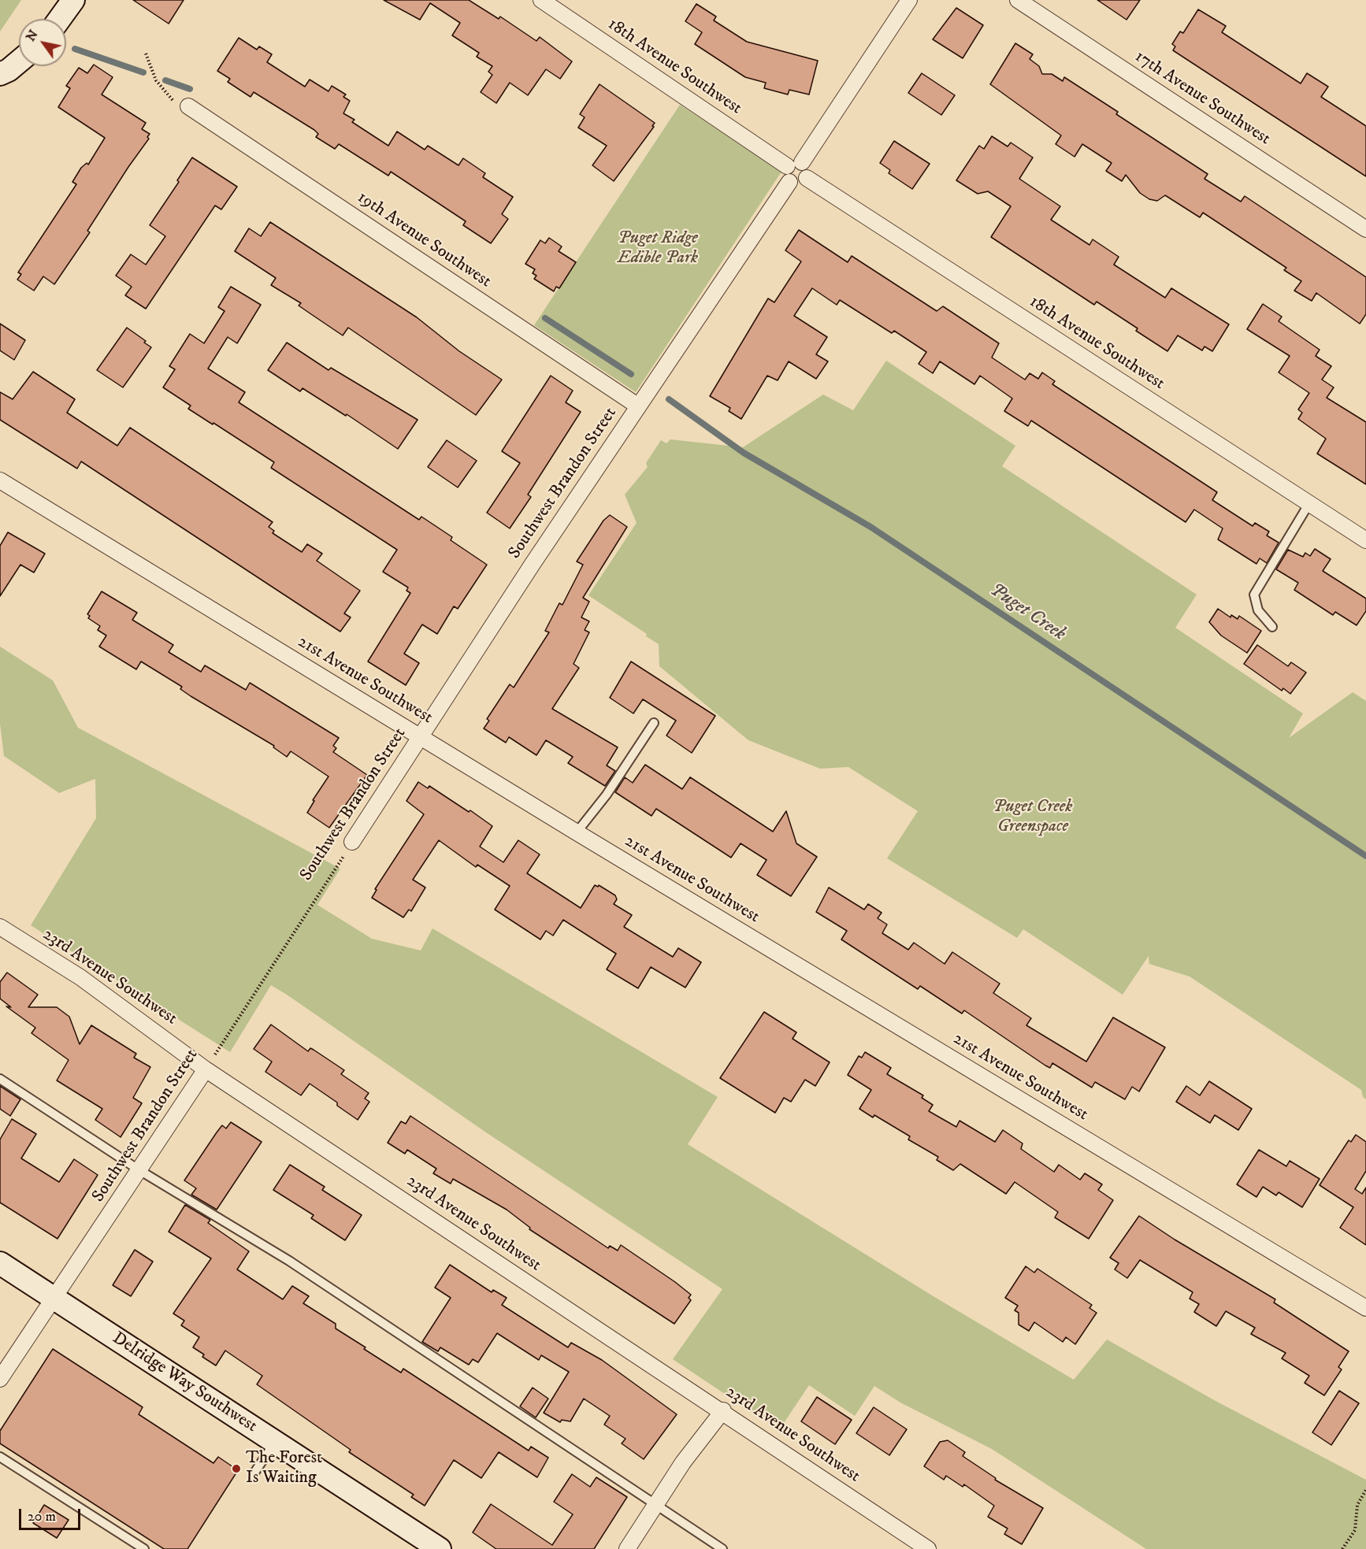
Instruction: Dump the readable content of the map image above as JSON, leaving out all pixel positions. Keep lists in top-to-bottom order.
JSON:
{
  "streets": {
    "main road": ["Delridge Way Southwest"],
    "street": [
      "18th Avenue Southwest",
      "17th Avenue Southwest",
      "19th Avenue Southwest",
      "Southwest Brandon Street",
      "21st Avenue Southwest",
      "23rd Avenue Southwest"
    ]
  },
  "crossings": [
    ["18th Avenue Southwest", "Southwest Brandon Street"],
    ["19th Avenue Southwest", "Southwest Brandon Street"],
    ["Southwest Brandon Street", "21st Avenue Southwest"],
    ["Southwest Brandon Street", "23rd Avenue Southwest"],
    ["Southwest Brandon Street", "Delridge Way Southwest"]
  ],
  "water": ["Puget Creek"],
  "parks": ["Puget Ridge Edible Park", "Puget Creek Greenspace"],
  "places": ["The Forest Is Waiting"],
  "scale_bar": "20 m",
  "north": "top left"
}
